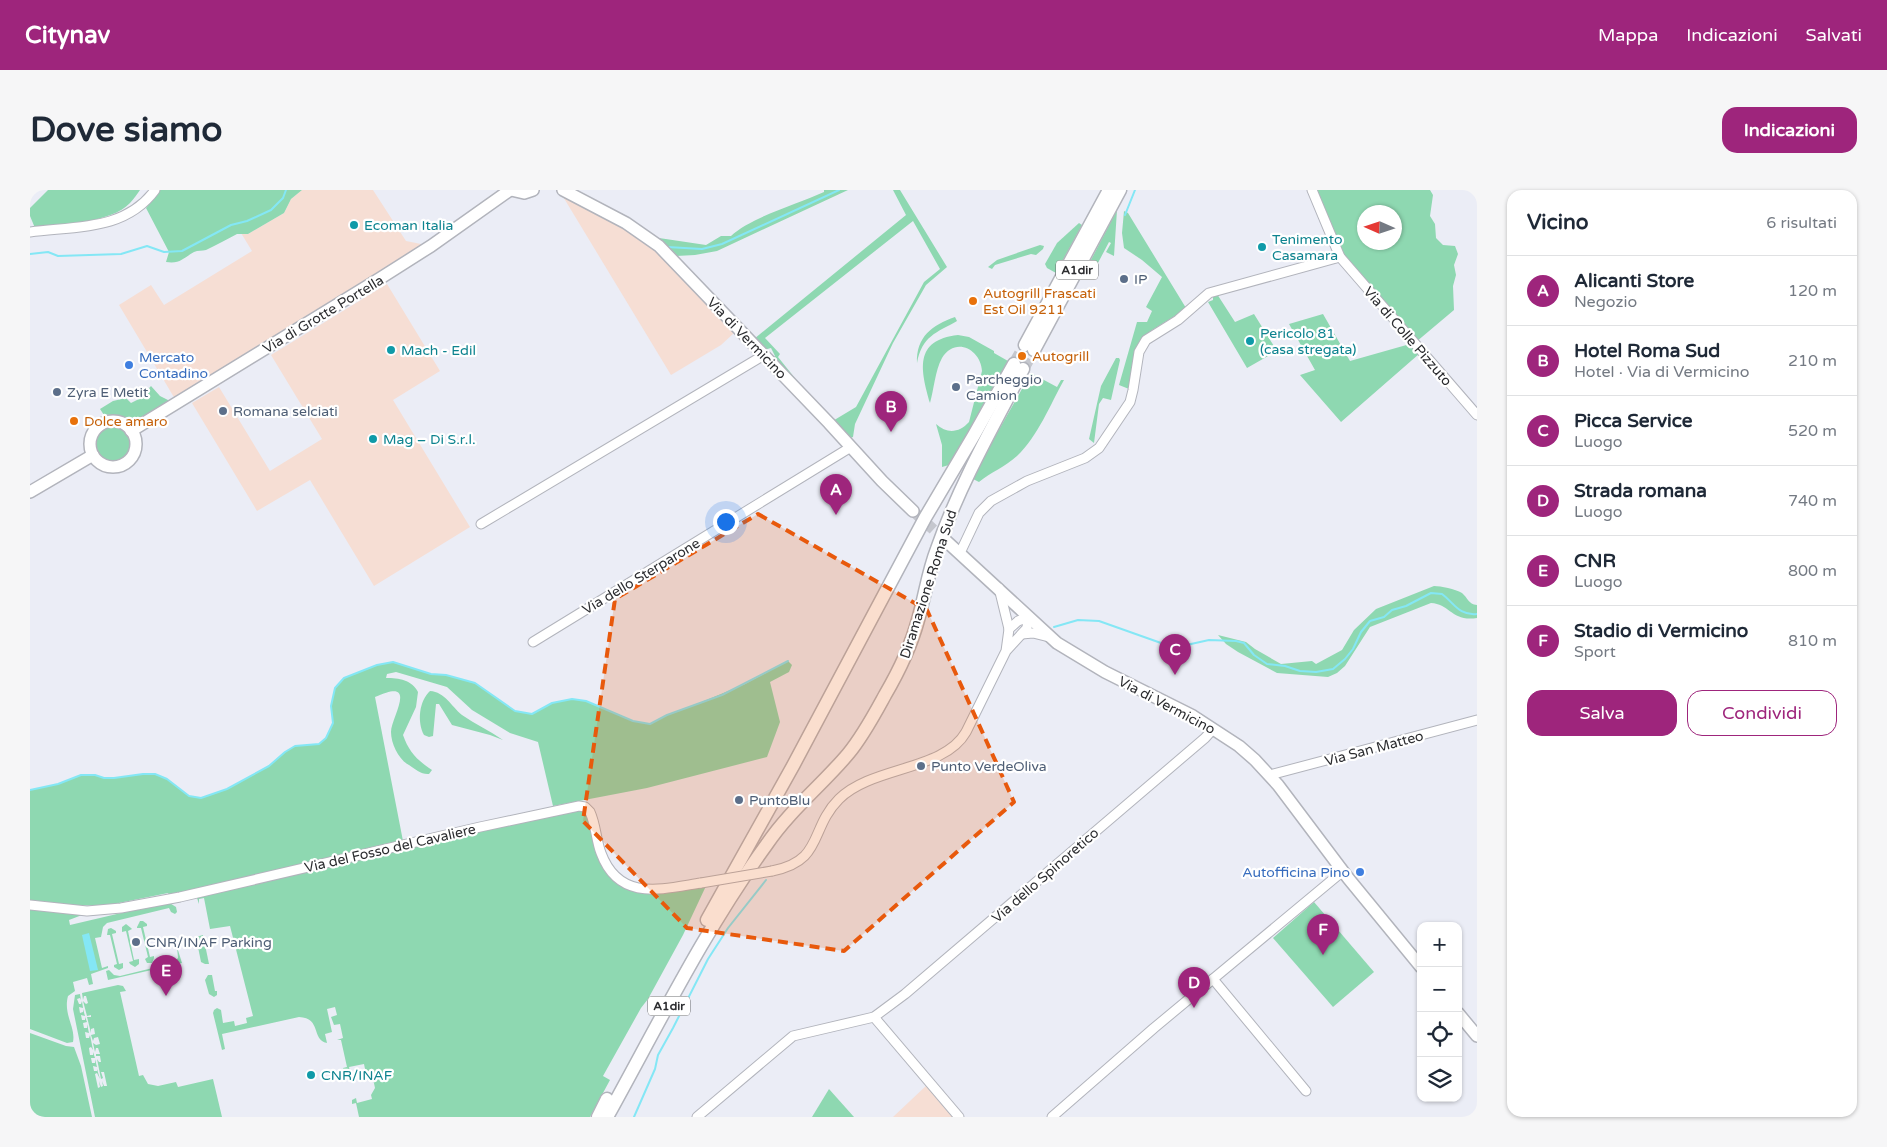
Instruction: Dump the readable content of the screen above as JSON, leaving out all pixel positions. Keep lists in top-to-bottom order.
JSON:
{
  "streets": {
    "highway": ["A1dir", "Diramazione Roma Sud"],
    "main road": ["Via di Grotte Portella", "Via di Vermicino"],
    "street": [
      "Via di Colle Pizzuto",
      "Via dello Sterparone",
      "Via San Matteo",
      "Via del Fosso del Cavaliere",
      "Via dello Spinoretico"
    ]
  },
  "crossings": [
    ["Via di Vermicino", "Via dello Sterparone"],
    ["Via di Vermicino", "Via San Matteo"],
    ["Via di Vermicino", "Via dello Spinoretico"]
  ],
  "places": [
    "Ecoman Italia",
    "Tenimento Casamara",
    "IP",
    "Autogrill Frascati Est Oil 9211",
    "Pericolo 81 (casa stregata)",
    "Mach - Edil",
    "Autogrill",
    "Mercato Contadino",
    "Parcheggio Camion",
    "Zyra E Metit",
    "Romana selciati",
    "Dolce amaro",
    "Mag – Di S.r.l.",
    "Punto VerdeOliva",
    "PuntoBlu",
    "Autofficina Pino",
    "CNR/INAF Parking",
    "CNR/INAF"
  ],
  "north": "left",
  "page": {
    "header": "Citynav",
    "nav": ["Mappa", "Indicazioni", "Salvati"],
    "buttons": [
      "Indicazioni",
      ["Salva", "Condividi"]
    ],
    "title": "Dove siamo",
    "heading": ["Vicino", "6 risultati"],
    "list": [
      {
        "mark": "A",
        "name": "Alicanti Store",
        "note": "Negozio",
        "value": "120 m"
      },
      {
        "mark": "B",
        "name": "Hotel Roma Sud",
        "note": "Hotel · Via di Vermicino",
        "value": "210 m"
      },
      {
        "mark": "C",
        "name": "Picca Service",
        "note": "Luogo",
        "value": "520 m"
      },
      {
        "mark": "D",
        "name": "Strada romana",
        "note": "Luogo",
        "value": "740 m"
      },
      {
        "mark": "E",
        "name": "CNR",
        "note": "Luogo",
        "value": "800 m"
      },
      {
        "mark": "F",
        "name": "Stadio di Vermicino",
        "note": "Sport",
        "value": "810 m"
      }
    ],
    "pins": [
      "B",
      "A",
      "C",
      "F",
      "E",
      "D"
    ],
    "map_buttons": ["+", "−"]
  }
}
